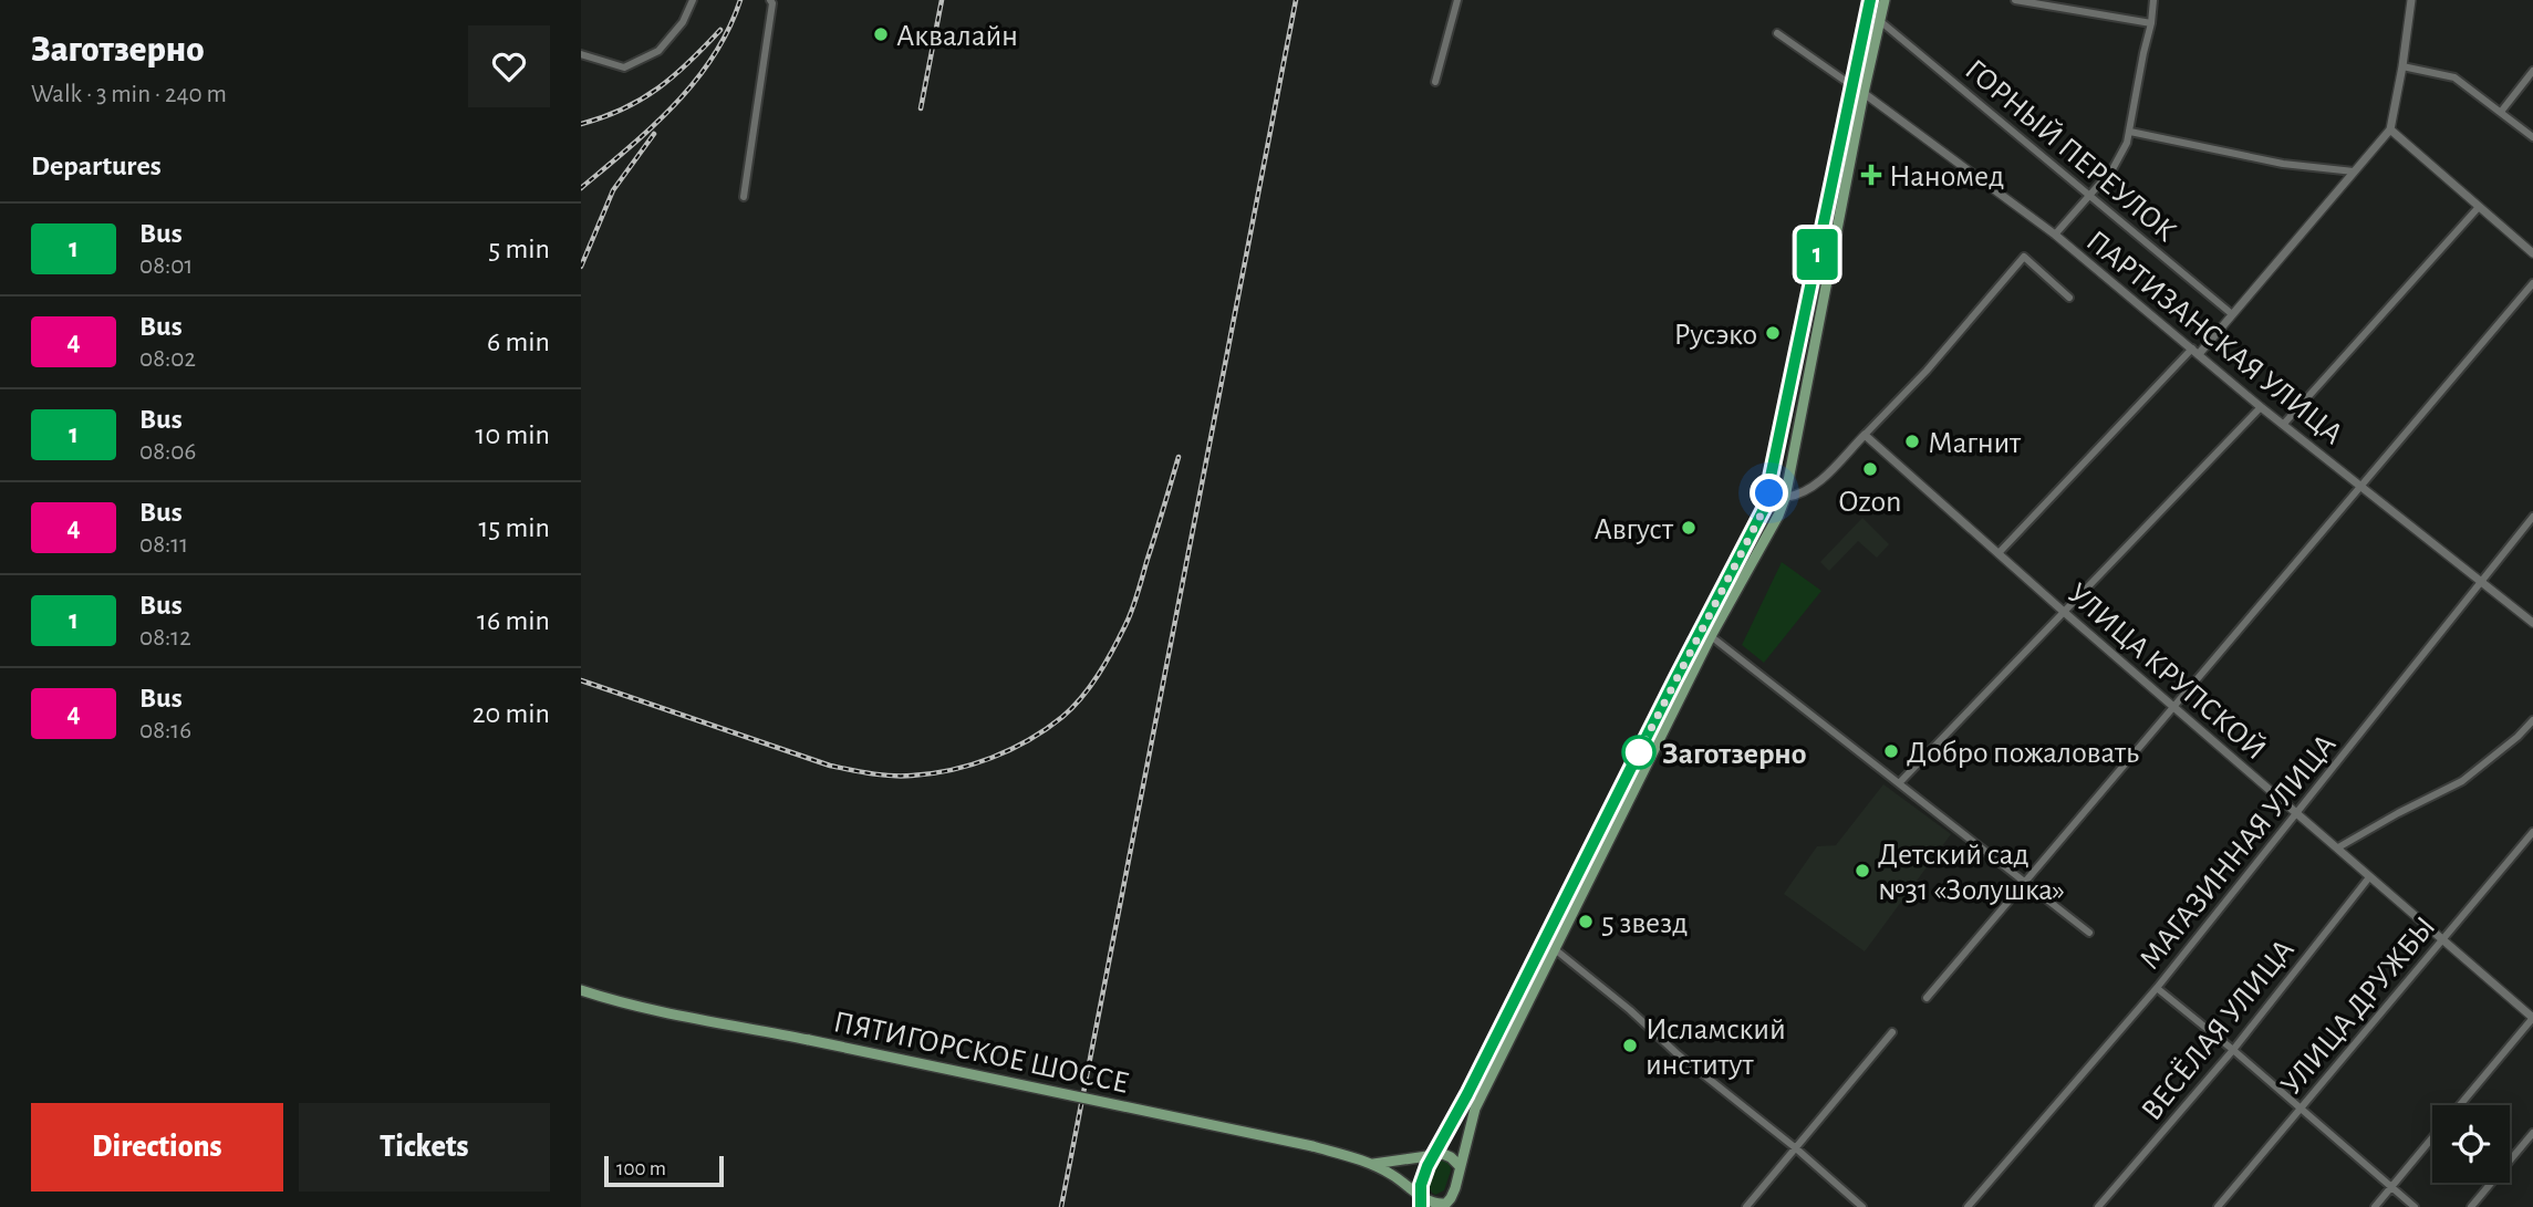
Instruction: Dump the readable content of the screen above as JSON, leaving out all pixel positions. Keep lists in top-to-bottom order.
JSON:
{
  "streets": {
    "main road": ["ПЯТИГОРСКОЕ ШОССЕ"],
    "street": [
      "ГОРНЫЙ ПЕРЕУЛОК",
      "ПАРТИЗАНСКАЯ УЛИЦА",
      "УЛИЦА КРУПСКОЙ",
      "МАГАЗИННАЯ УЛИЦА",
      "УЛИЦА ДРУЖБЫ",
      "ВЕСЁЛАЯ УЛИЦА"
    ]
  },
  "crossings": [
    ["ПАРТИЗАНСКАЯ УЛИЦА", "МАГАЗИННАЯ УЛИЦА"],
    ["УЛИЦА КРУПСКОЙ", "МАГАЗИННАЯ УЛИЦА"],
    ["УЛИЦА КРУПСКОЙ", "УЛИЦА ДРУЖБЫ"],
    ["УЛИЦА КРУПСКОЙ", "ВЕСЁЛАЯ УЛИЦА"]
  ],
  "places": {
    "other": [
      "Аквалайн",
      "Русэко",
      "Магнит",
      "Ozon",
      "Август",
      "Добро пожаловать",
      "Заготзерно",
      "Детский сад №31 «Золушка»",
      "5 звезд",
      "Исламский институт"
    ],
    "health": ["Наномед"]
  },
  "lines": ["bus line 1"],
  "scale_bar": "100 m",
  "page": {
    "heading": [
      ["Заготзерно", "Walk · 3 min · 240 m"],
      "Departures"
    ],
    "on_map": "1",
    "list": [
      {
        "mark": "1",
        "name": "Bus",
        "note": "08:01",
        "value": "5 min"
      },
      {
        "mark": "4",
        "name": "Bus",
        "note": "08:02",
        "value": "6 min"
      },
      {
        "mark": "1",
        "name": "Bus",
        "note": "08:06",
        "value": "10 min"
      },
      {
        "mark": "4",
        "name": "Bus",
        "note": "08:11",
        "value": "15 min"
      },
      {
        "mark": "1",
        "name": "Bus",
        "note": "08:12",
        "value": "16 min"
      },
      {
        "mark": "4",
        "name": "Bus",
        "note": "08:16",
        "value": "20 min"
      }
    ],
    "buttons": ["Directions", "Tickets"],
    "scale": "100 m"
  }
}
